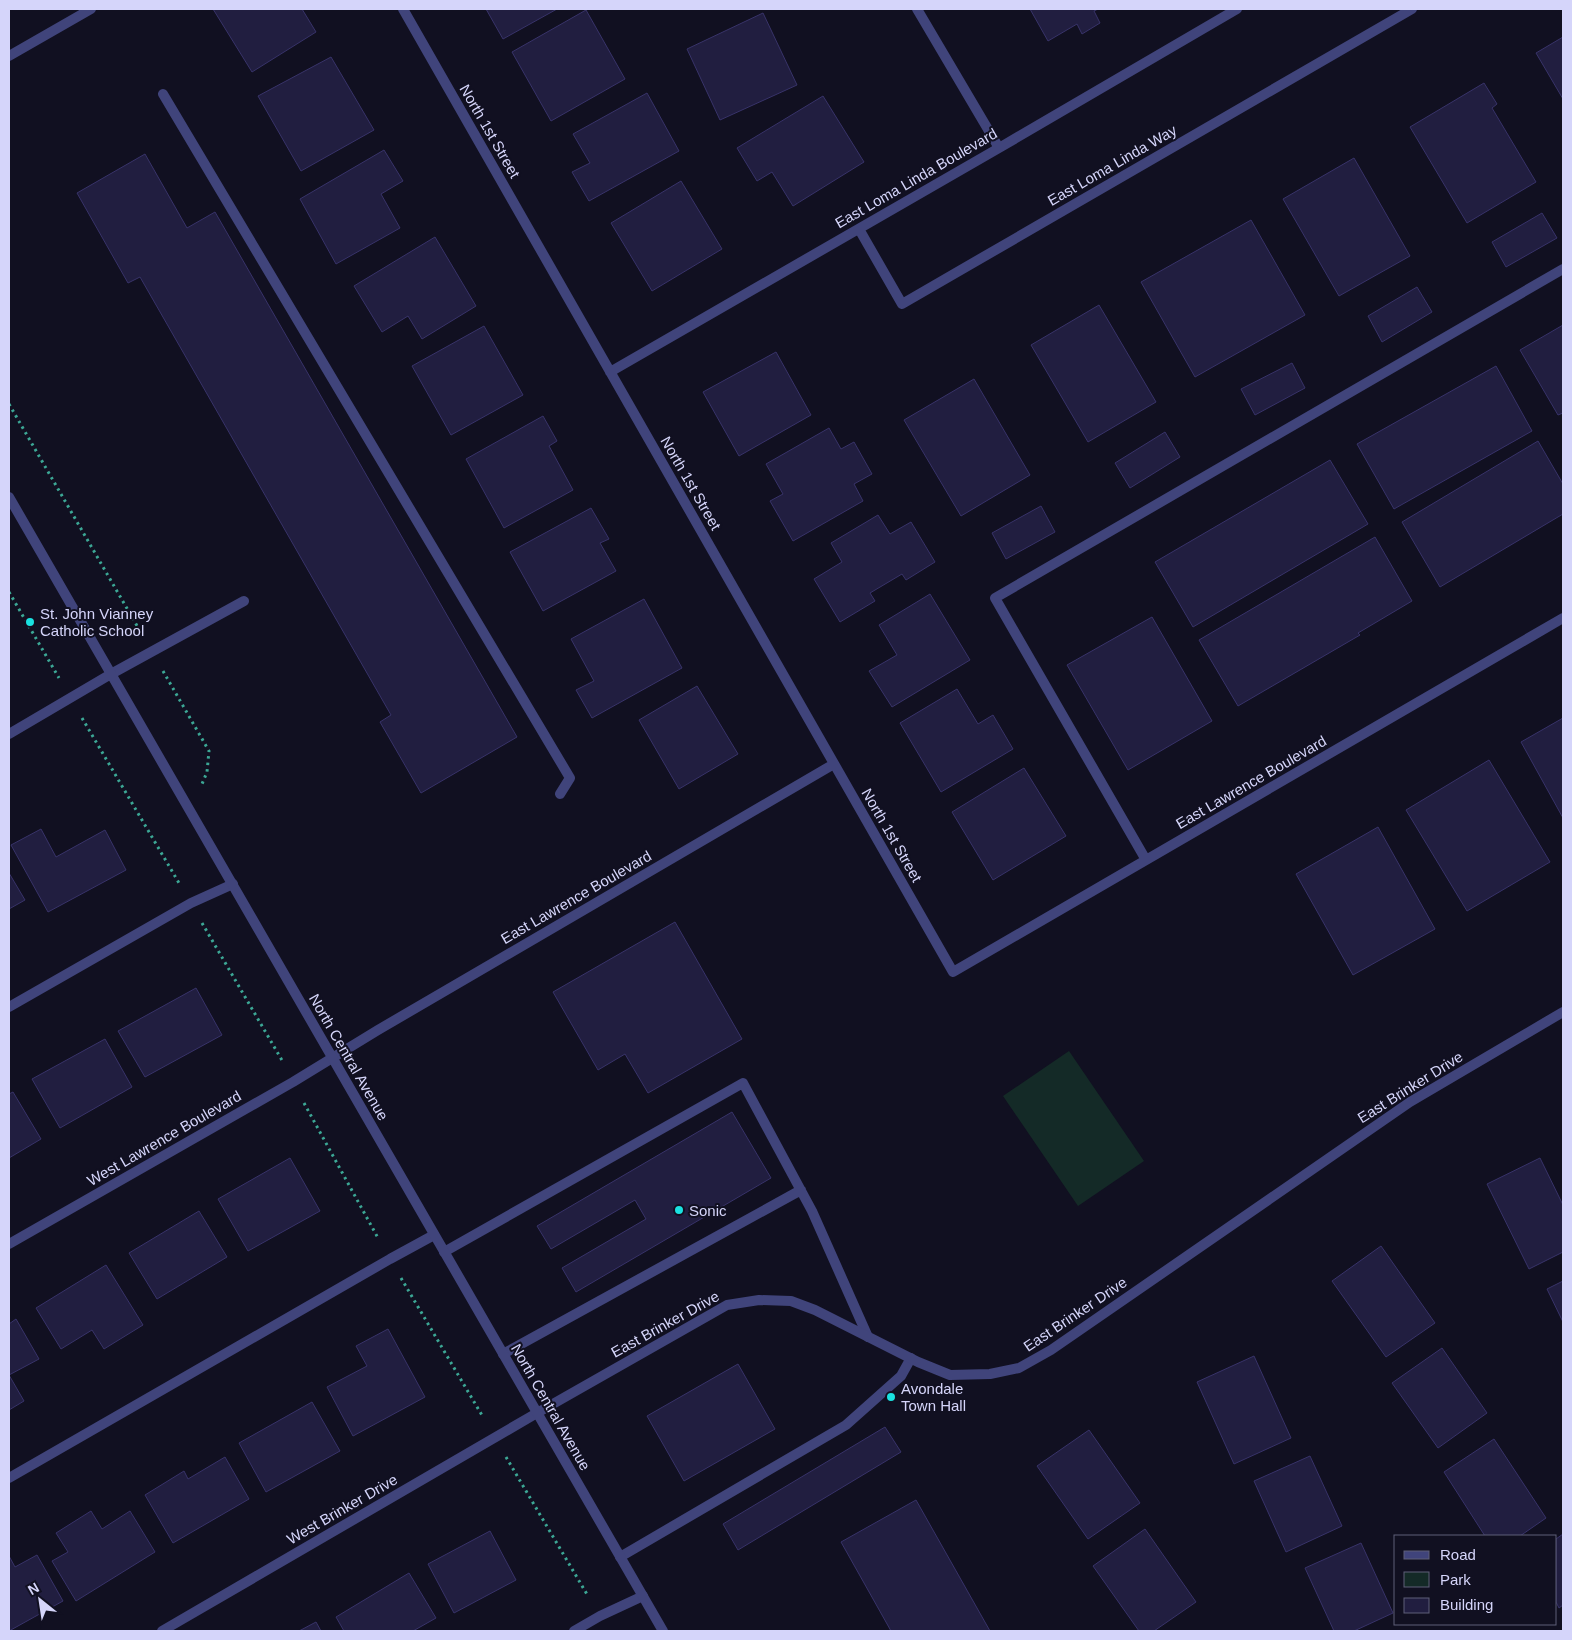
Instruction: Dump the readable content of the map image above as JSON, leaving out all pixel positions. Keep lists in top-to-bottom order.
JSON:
{
  "streets": {
    "street": [
      "North 1st Street",
      "East Loma Linda Way",
      "East Loma Linda Boulevard",
      "East Lawrence Boulevard",
      "North Central Avenue",
      "East Brinker Drive",
      "West Lawrence Boulevard",
      "West Brinker Drive"
    ]
  },
  "crossings": [
    ["North 1st Street", "East Loma Linda Boulevard"],
    ["North 1st Street", "East Lawrence Boulevard"],
    ["East Loma Linda Way", "East Loma Linda Boulevard"],
    ["East Lawrence Boulevard", "North Central Avenue"],
    ["East Lawrence Boulevard", "West Lawrence Boulevard"],
    ["North Central Avenue", "East Brinker Drive"],
    ["North Central Avenue", "West Lawrence Boulevard"],
    ["North Central Avenue", "West Brinker Drive"],
    ["East Brinker Drive", "West Brinker Drive"]
  ],
  "places": ["St. John Vianney Catholic School", "Sonic", "Avondale Town Hall"],
  "legend": ["Road", "Park", "Building"],
  "north": "top left"
}
